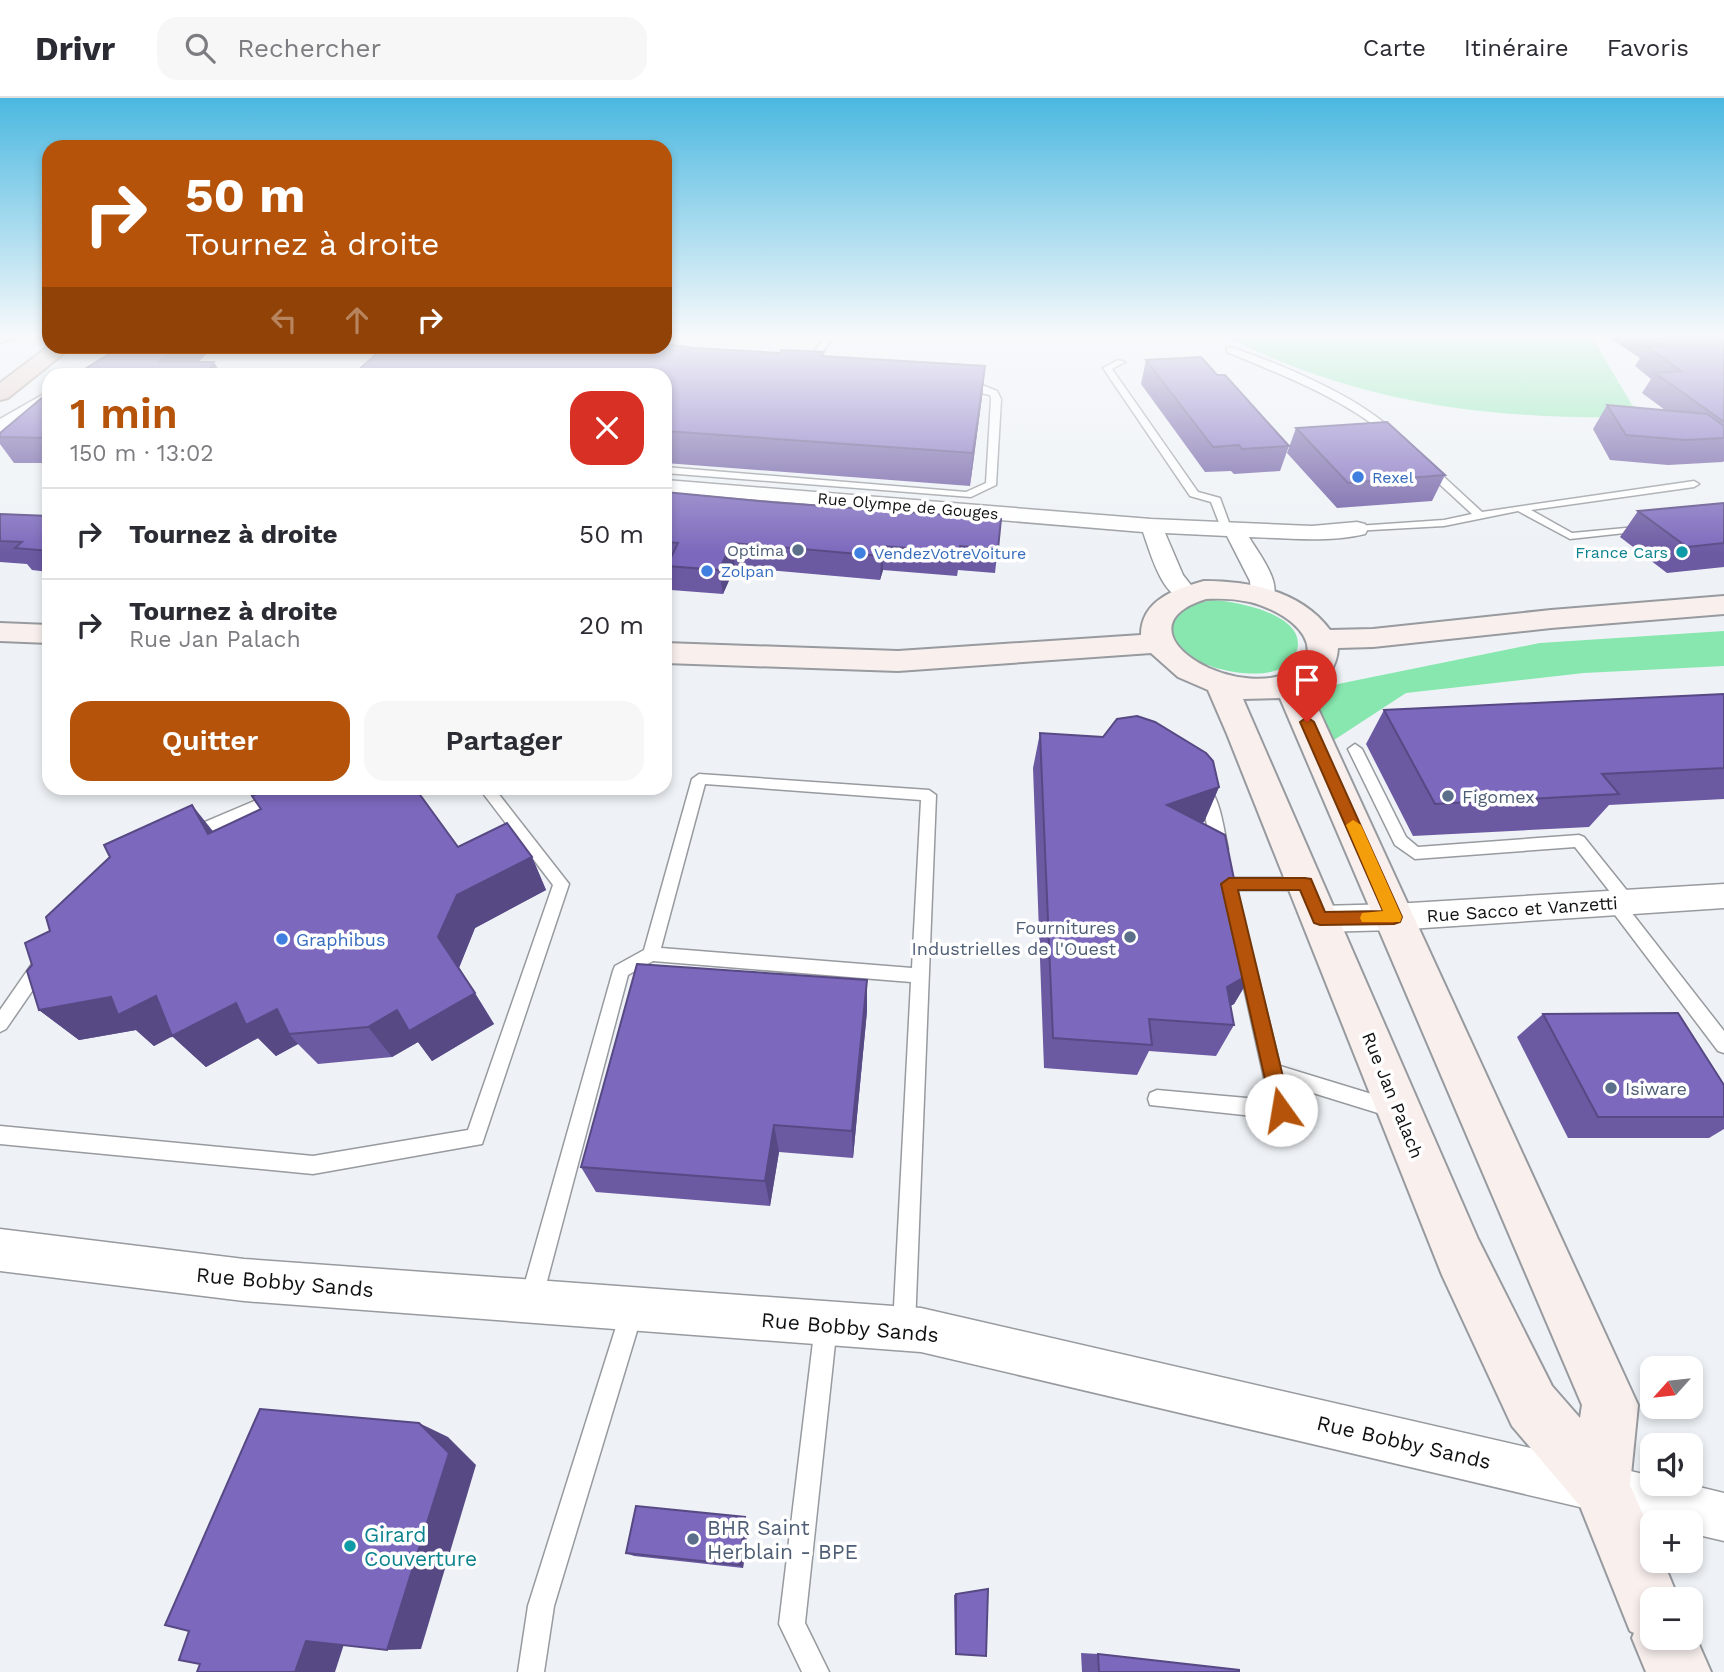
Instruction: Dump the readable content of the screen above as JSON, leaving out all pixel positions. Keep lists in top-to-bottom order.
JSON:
{
  "streets": {
    "main road": ["Rue Jan Palach"],
    "street": ["Rue Olympe de Gouges", "Rue Sacco et Vanzetti", "Rue Bobby Sands"]
  },
  "crossings": [
    ["Rue Sacco et Vanzetti", "Rue Jan Palach"],
    ["Rue Jan Palach", "Rue Bobby Sands"]
  ],
  "places": [
    "Rexel",
    "Optima",
    "France Cars",
    "VendezVotreVoiture",
    "Zolpan",
    "Figomex",
    "Fournitures Industrielles de l'Ouest",
    "Graphibus",
    "Isiware",
    "BHR Saint Herblain - BPE",
    "Girard Couverture"
  ],
  "north": "bottom left",
  "page": {
    "header": "Drivr",
    "search": "Rechercher",
    "nav": ["Carte", "Itinéraire", "Favoris"],
    "turn": ["50 m", "Tournez à droite"],
    "heading": ["1 min", "150 m · 13:02"],
    "list": [
      {
        "name": "Tournez à droite",
        "value": "50 m"
      },
      {
        "name": "Tournez à droite",
        "note": "Rue Jan Palach",
        "value": "20 m"
      }
    ],
    "buttons": ["Quitter", "Partager"],
    "map_buttons": ["+", "−"]
  }
}
